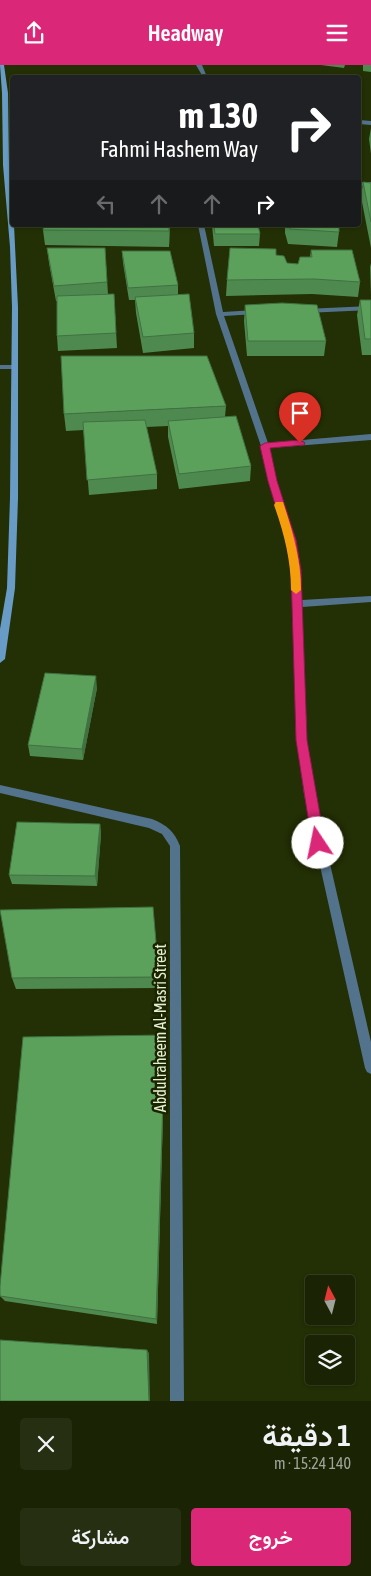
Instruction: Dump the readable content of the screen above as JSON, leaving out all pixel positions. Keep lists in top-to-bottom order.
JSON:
{
  "streets": {
    "street": ["Abdulraheem Al-Masri Street"]
  },
  "north": "top",
  "page": {
    "header": "Headway",
    "turn": ["130 m", "Fahmi Hashem Way"],
    "heading": ["1 دقيقة", "140 m · 15:24"],
    "buttons": ["خروج", "مشاركة"]
  }
}
